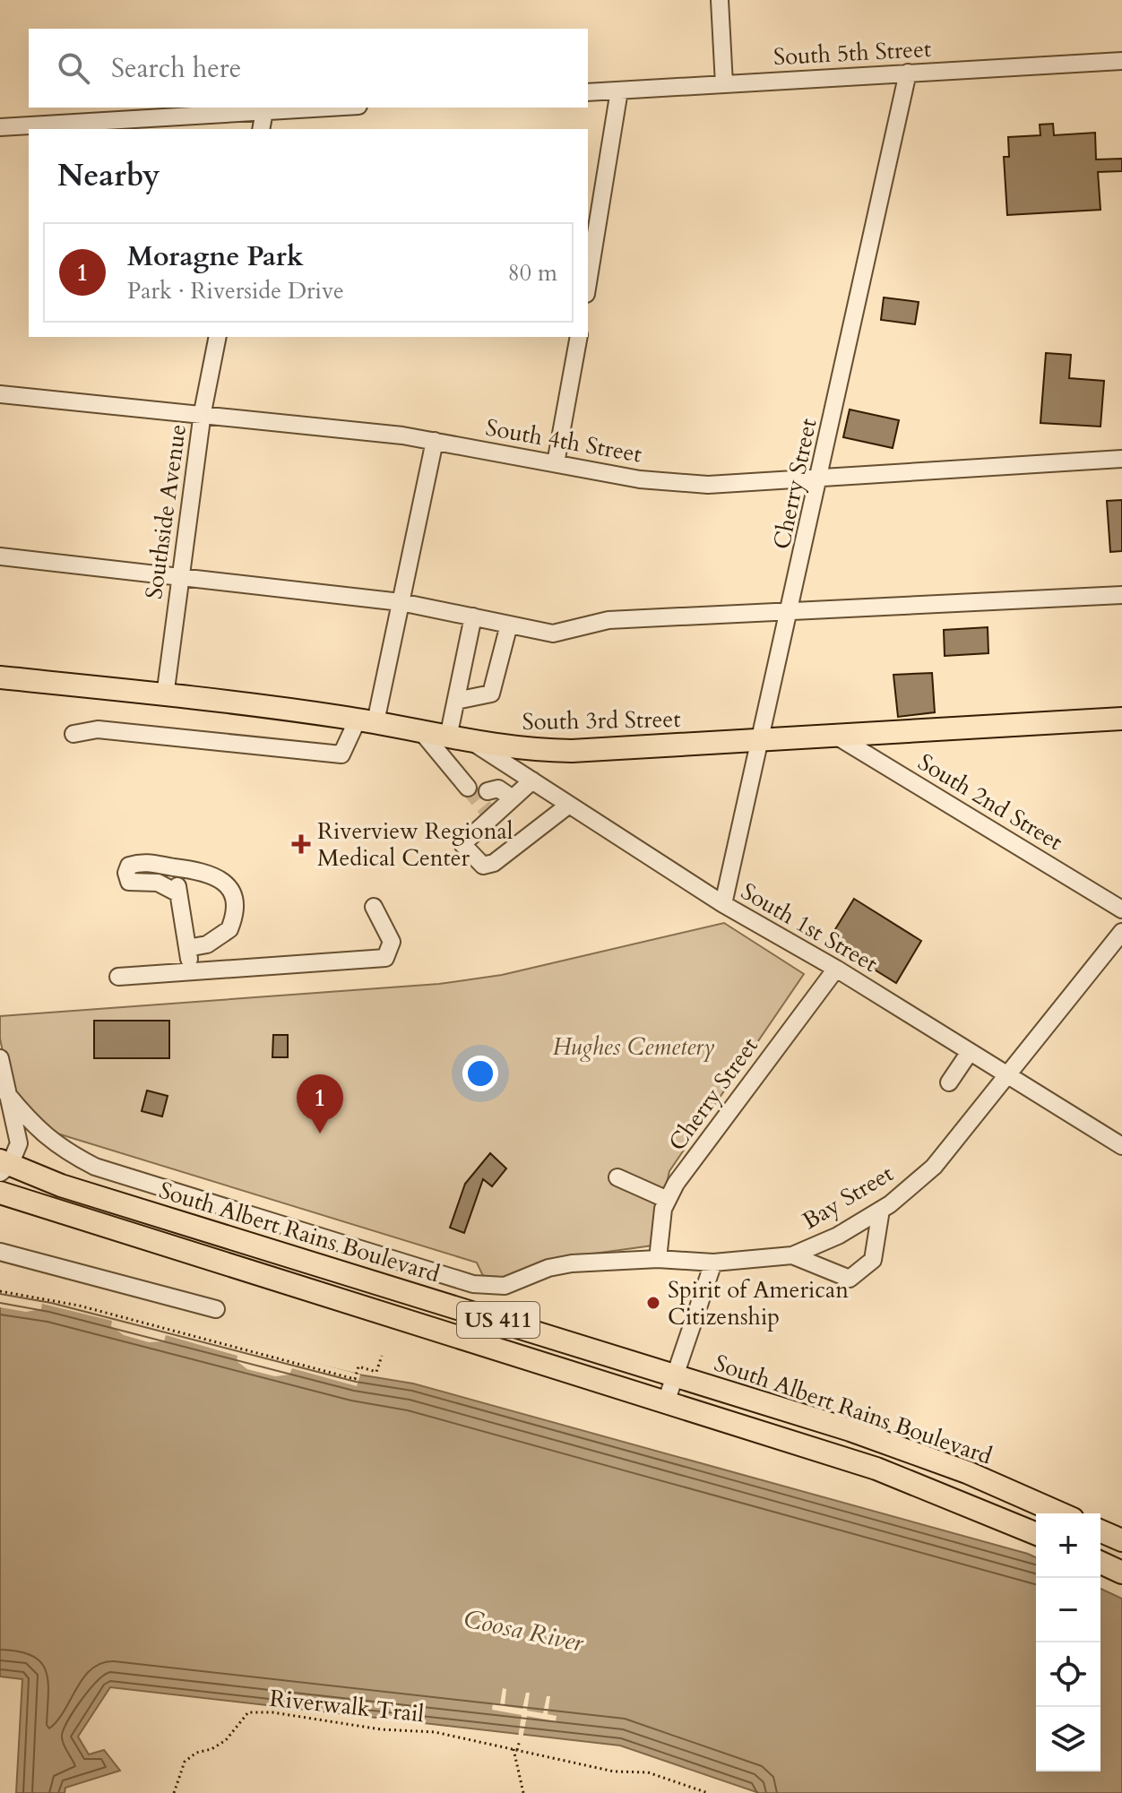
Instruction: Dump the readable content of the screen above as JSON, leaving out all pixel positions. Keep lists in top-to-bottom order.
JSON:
{
  "streets": {
    "main road": ["South 3rd Street", "South Albert Rains Boulevard", "US 411"],
    "street": [
      "South 5th Street",
      "South 4th Street",
      "Cherry Street",
      "Southside Avenue",
      "South 2nd Street",
      "South 1st Street",
      "Bay Street"
    ],
    "path": ["Riverwalk Trail"]
  },
  "crossings": [
    ["South 5th Street", "Cherry Street"],
    ["South 4th Street", "Cherry Street"],
    ["South 4th Street", "Southside Avenue"],
    ["Cherry Street", "South 3rd Street"],
    ["Cherry Street", "South 1st Street"],
    ["Cherry Street", "Bay Street"],
    ["Southside Avenue", "South 3rd Street"],
    ["South 3rd Street", "South 2nd Street"],
    ["South 3rd Street", "South 1st Street"],
    ["South 1st Street", "Bay Street"]
  ],
  "water": ["Coosa River"],
  "parks": ["Hughes Cemetery"],
  "places": {
    "health": ["Riverview Regional Medical Center"],
    "other": ["Spirit of American Citizenship"]
  },
  "page": {
    "search": "Search here",
    "heading": "Nearby",
    "list": [
      {
        "mark": "1",
        "name": "Moragne Park",
        "note": "Park · Riverside Drive",
        "value": "80 m"
      }
    ],
    "pins": "1",
    "map_buttons": ["+", "−"]
  }
}
